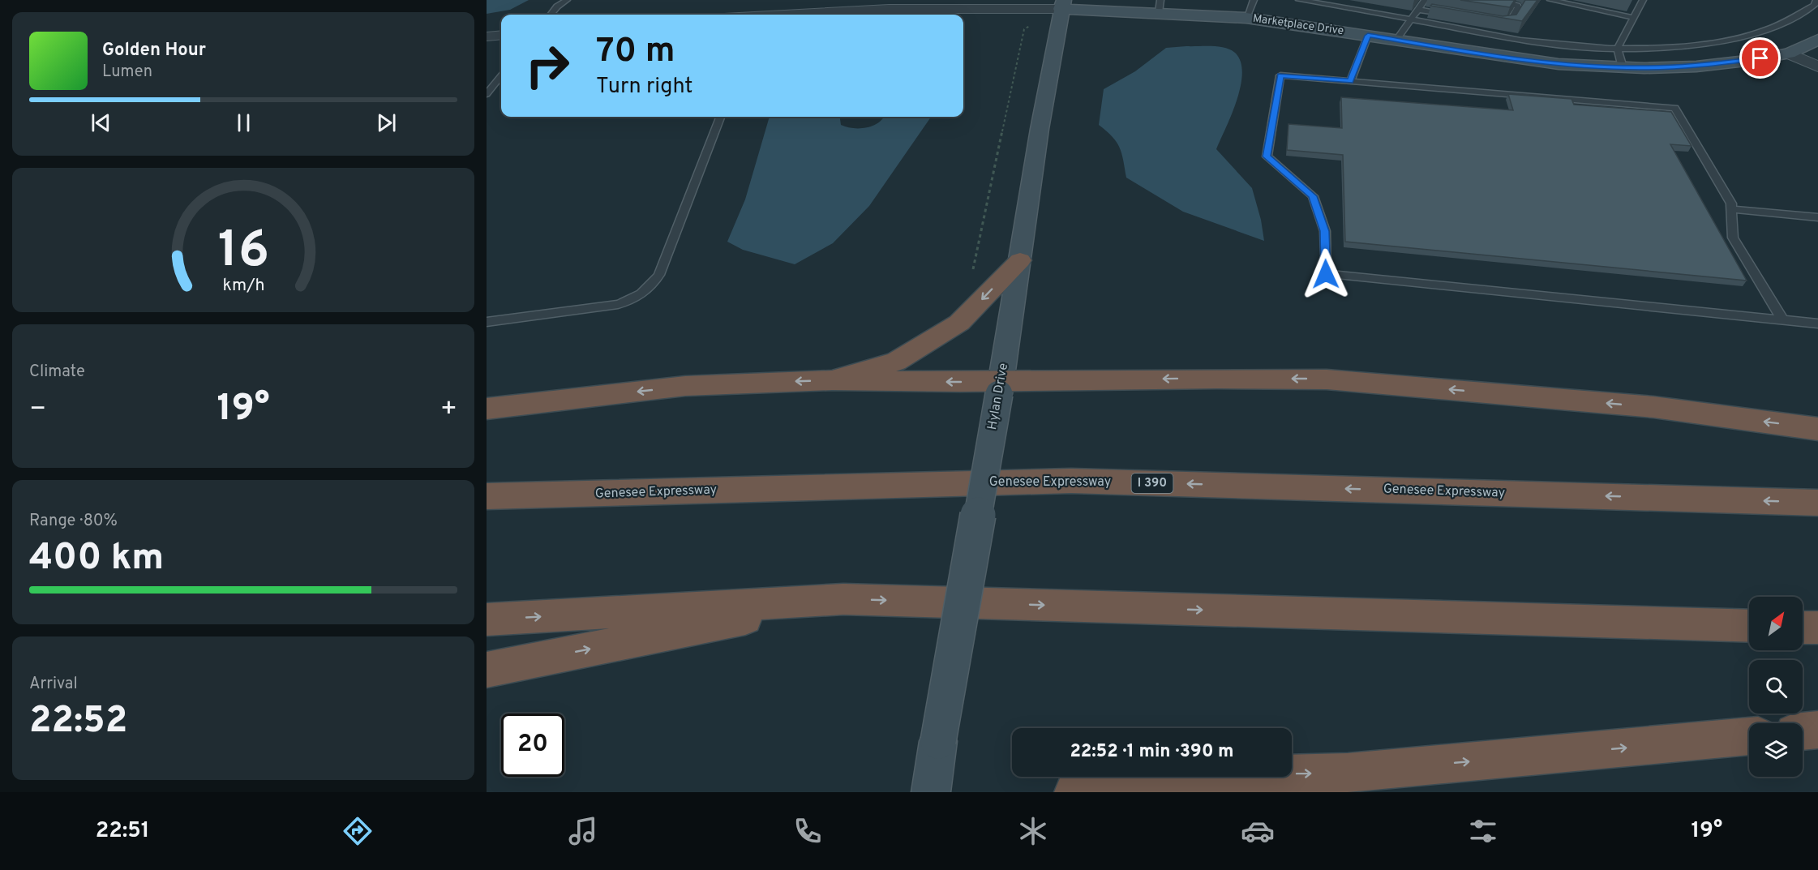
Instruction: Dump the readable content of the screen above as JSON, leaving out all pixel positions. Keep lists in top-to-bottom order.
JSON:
{
  "streets": {
    "highway": ["Genesee Expressway", "I 390"],
    "street": ["Marketplace Drive", "Hylan Drive"]
  },
  "crossings": [
    ["Marketplace Drive", "Hylan Drive"]
  ],
  "north": "top right",
  "page": {
    "turn": ["70 m", "Turn right"],
    "song": ["Golden Hour", "Lumen"],
    "tile": [
      "Climate",
      ["Range · 80%", "400 km"],
      ["Arrival", "22:52"]
    ],
    "heat": ["−", "19°", "+"],
    "limit": "20",
    "trip": "22:52 · 1 min · 390 m",
    "tabs": ["22:51", "19°"],
    "gauge": ["16", "km/h"]
  }
}
